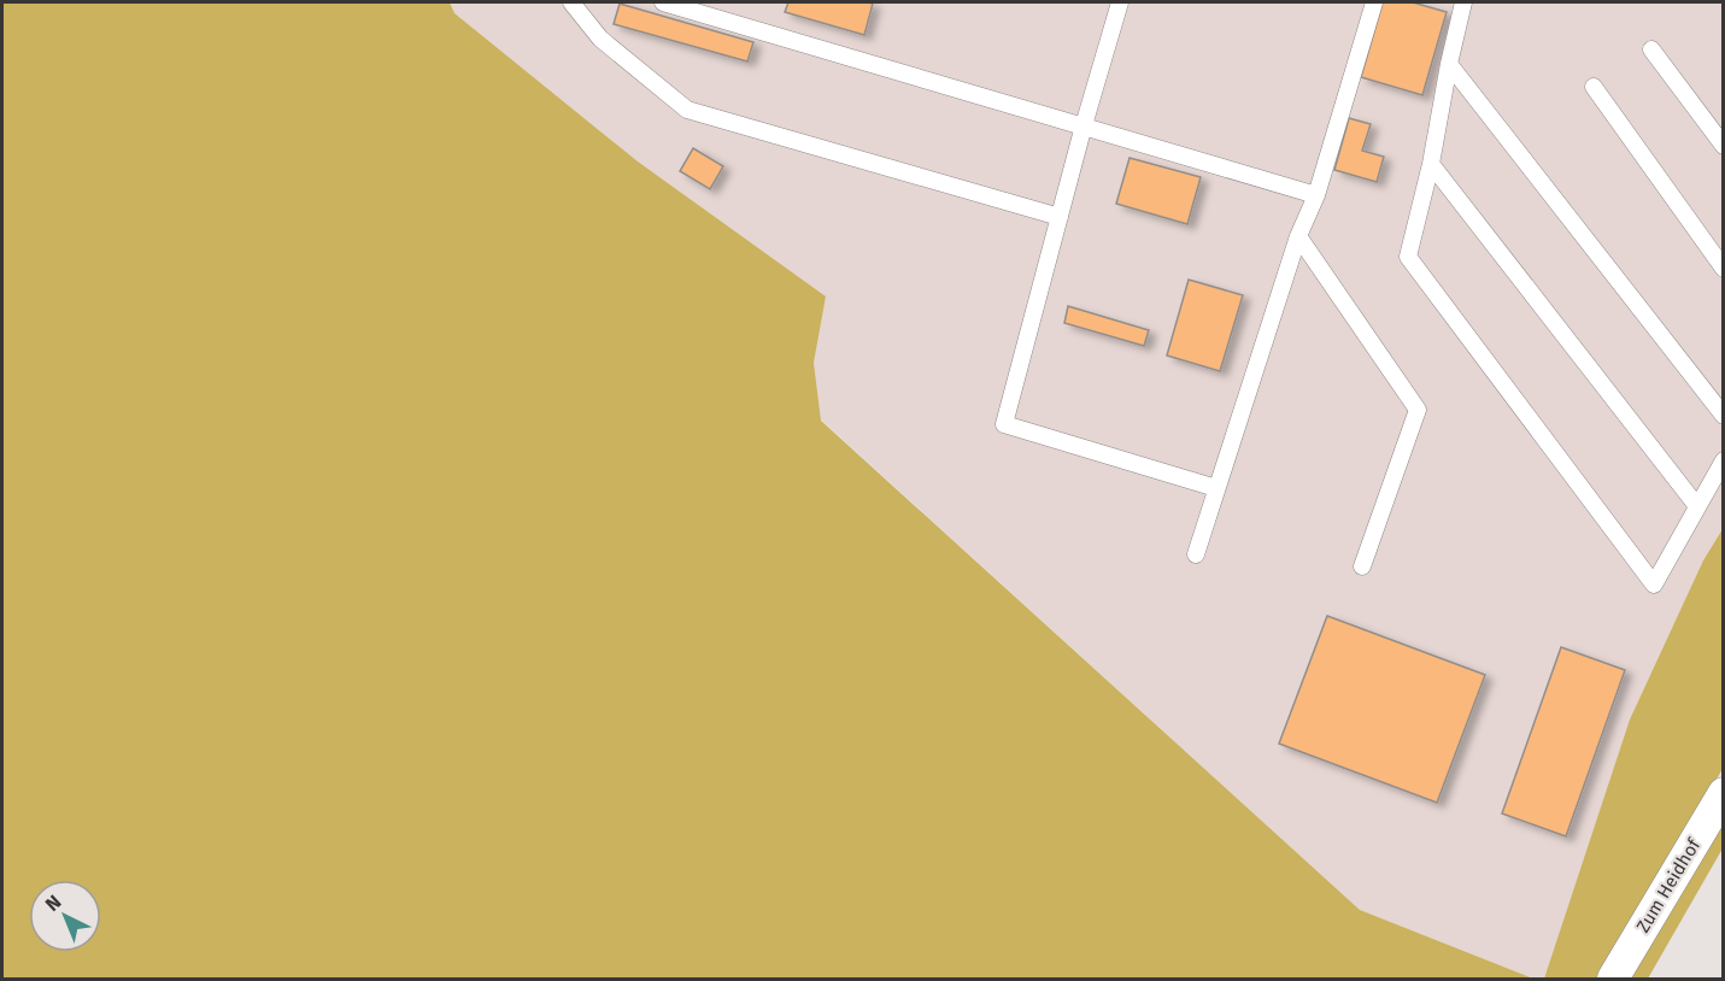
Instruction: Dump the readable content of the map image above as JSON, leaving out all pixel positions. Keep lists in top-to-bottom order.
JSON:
{
  "streets": {
    "street": ["Zum Heidhof"]
  },
  "north": "top left"
}
